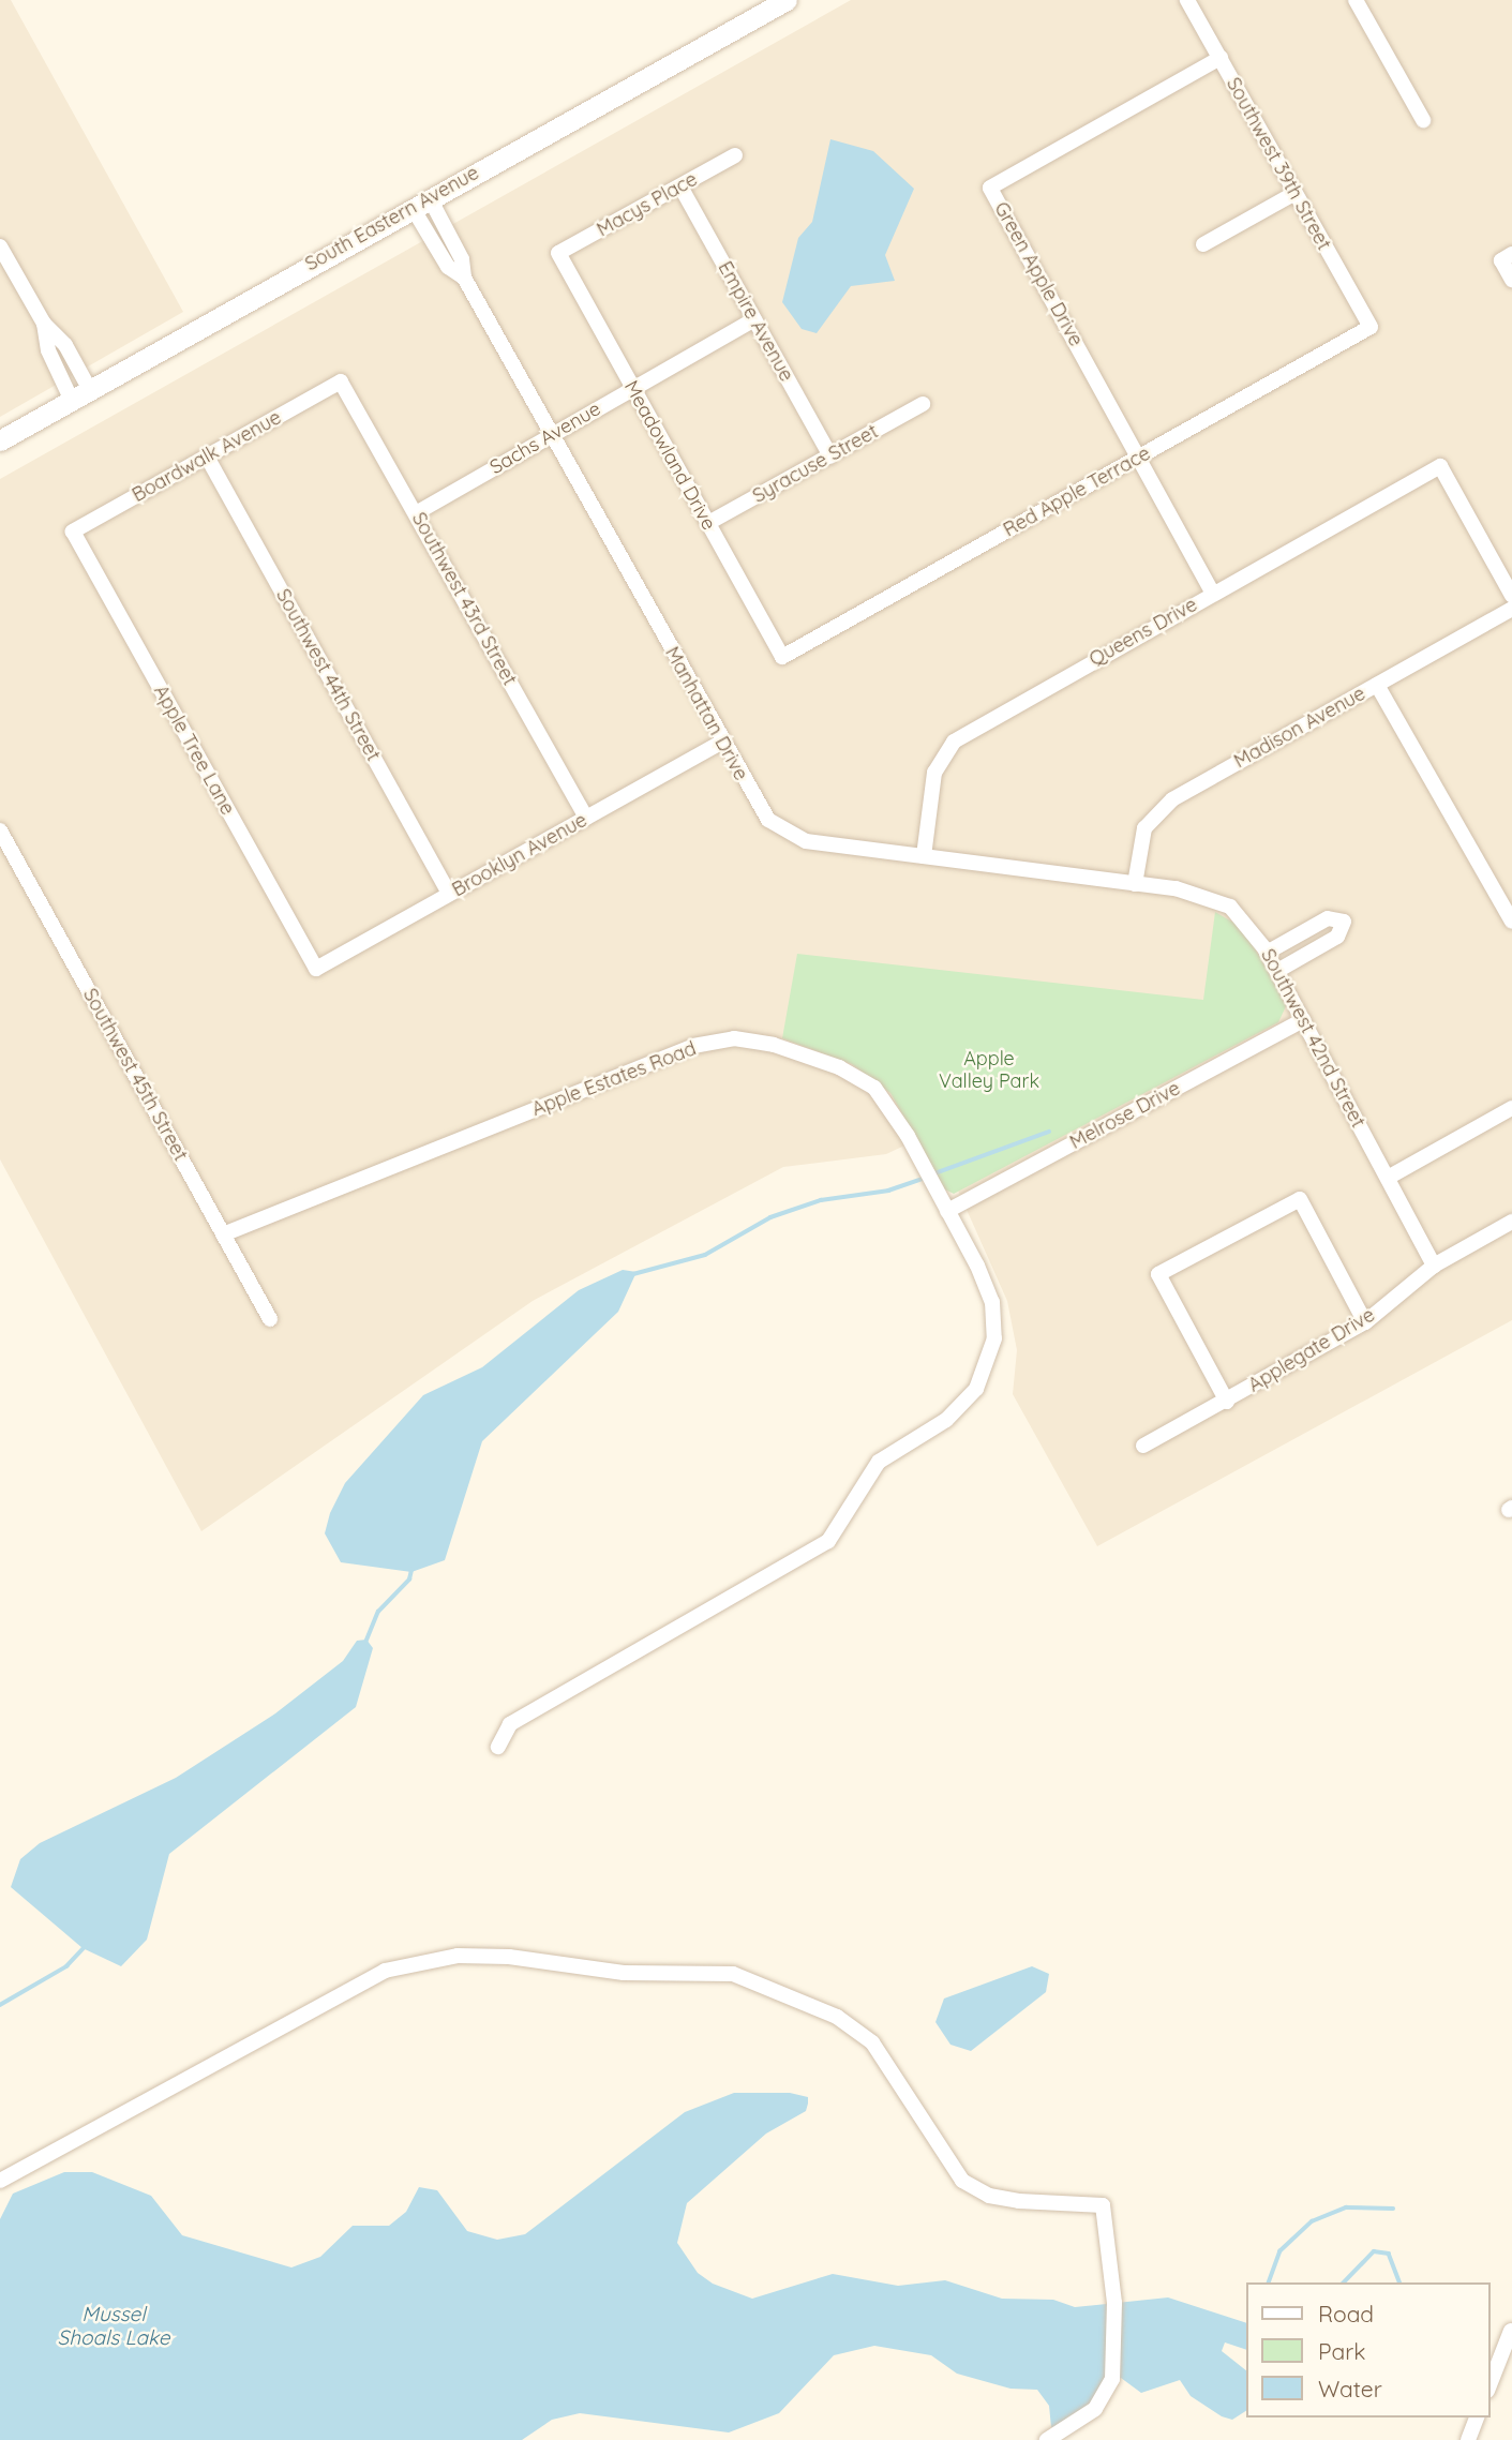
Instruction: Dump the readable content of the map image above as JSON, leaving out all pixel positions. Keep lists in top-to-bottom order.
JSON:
{
  "streets": {
    "street": [
      "Southwest 39th Street",
      "Macys Place",
      "South Eastern Avenue",
      "Green Apple Drive",
      "Empire Avenue",
      "Sachs Avenue",
      "Meadowland Drive",
      "Boardwalk Avenue",
      "Syracuse Street",
      "Red Apple Terrace",
      "Southwest 43rd Street",
      "Queens Drive",
      "Southwest 44th Street",
      "Manhattan Drive",
      "Madison Avenue",
      "Apple Tree Lane",
      "Brooklyn Avenue",
      "Southwest 42nd Street",
      "Southwest 45th Street",
      "Apple Estates Road",
      "Melrose Drive",
      "Applegate Drive"
    ]
  },
  "crossings": [
    ["Southwest 39th Street", "Green Apple Drive"],
    ["Southwest 39th Street", "Red Apple Terrace"],
    ["Macys Place", "Empire Avenue"],
    ["Macys Place", "Meadowland Drive"],
    ["South Eastern Avenue", "Manhattan Drive"],
    ["Green Apple Drive", "Red Apple Terrace"],
    ["Green Apple Drive", "Queens Drive"],
    ["Empire Avenue", "Sachs Avenue"],
    ["Empire Avenue", "Syracuse Street"],
    ["Sachs Avenue", "Meadowland Drive"],
    ["Sachs Avenue", "Southwest 43rd Street"],
    ["Sachs Avenue", "Manhattan Drive"],
    ["Meadowland Drive", "Syracuse Street"],
    ["Meadowland Drive", "Red Apple Terrace"],
    ["Boardwalk Avenue", "Southwest 43rd Street"],
    ["Boardwalk Avenue", "Southwest 44th Street"],
    ["Boardwalk Avenue", "Apple Tree Lane"],
    ["Southwest 43rd Street", "Brooklyn Avenue"],
    ["Queens Drive", "Manhattan Drive"],
    ["Southwest 44th Street", "Brooklyn Avenue"],
    ["Manhattan Drive", "Madison Avenue"],
    ["Manhattan Drive", "Brooklyn Avenue"],
    ["Manhattan Drive", "Southwest 42nd Street"],
    ["Madison Avenue", "Southwest 42nd Street"],
    ["Apple Tree Lane", "Brooklyn Avenue"],
    ["Southwest 42nd Street", "Melrose Drive"],
    ["Southwest 42nd Street", "Applegate Drive"],
    ["Southwest 45th Street", "Apple Estates Road"],
    ["Apple Estates Road", "Melrose Drive"]
  ],
  "water": ["Mussel Shoals Lake"],
  "parks": ["Apple Valley Park"],
  "legend": ["Road", "Park", "Water"]
}
